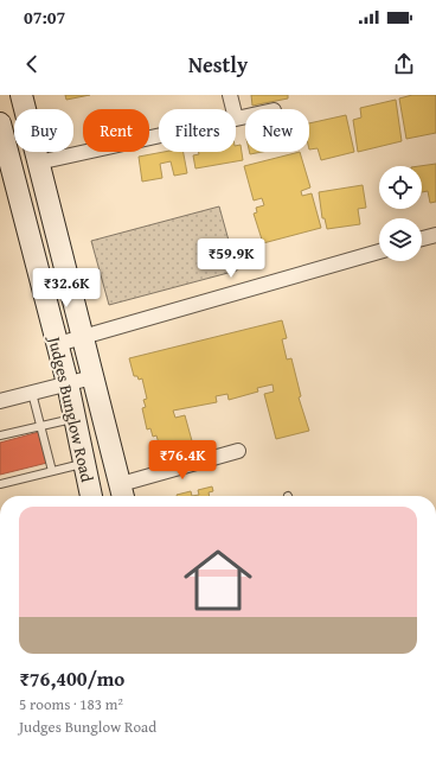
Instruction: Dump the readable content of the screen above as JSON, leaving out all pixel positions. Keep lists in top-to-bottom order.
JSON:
{
  "streets": {
    "main road": ["Judges Bunglow Road"]
  },
  "page": {
    "status": "07:07",
    "header": "Nestly",
    "chip": [
      "Buy",
      "Rent",
      "Filters",
      "New"
    ],
    "price": ["₹59.9K", "₹32.6K", "₹76.4K"],
    "list": [
      {
        "name": "₹76,400/mo",
        "note": "5 rooms · 183 m² · Judges Bunglow Road"
      }
    ]
  }
}
